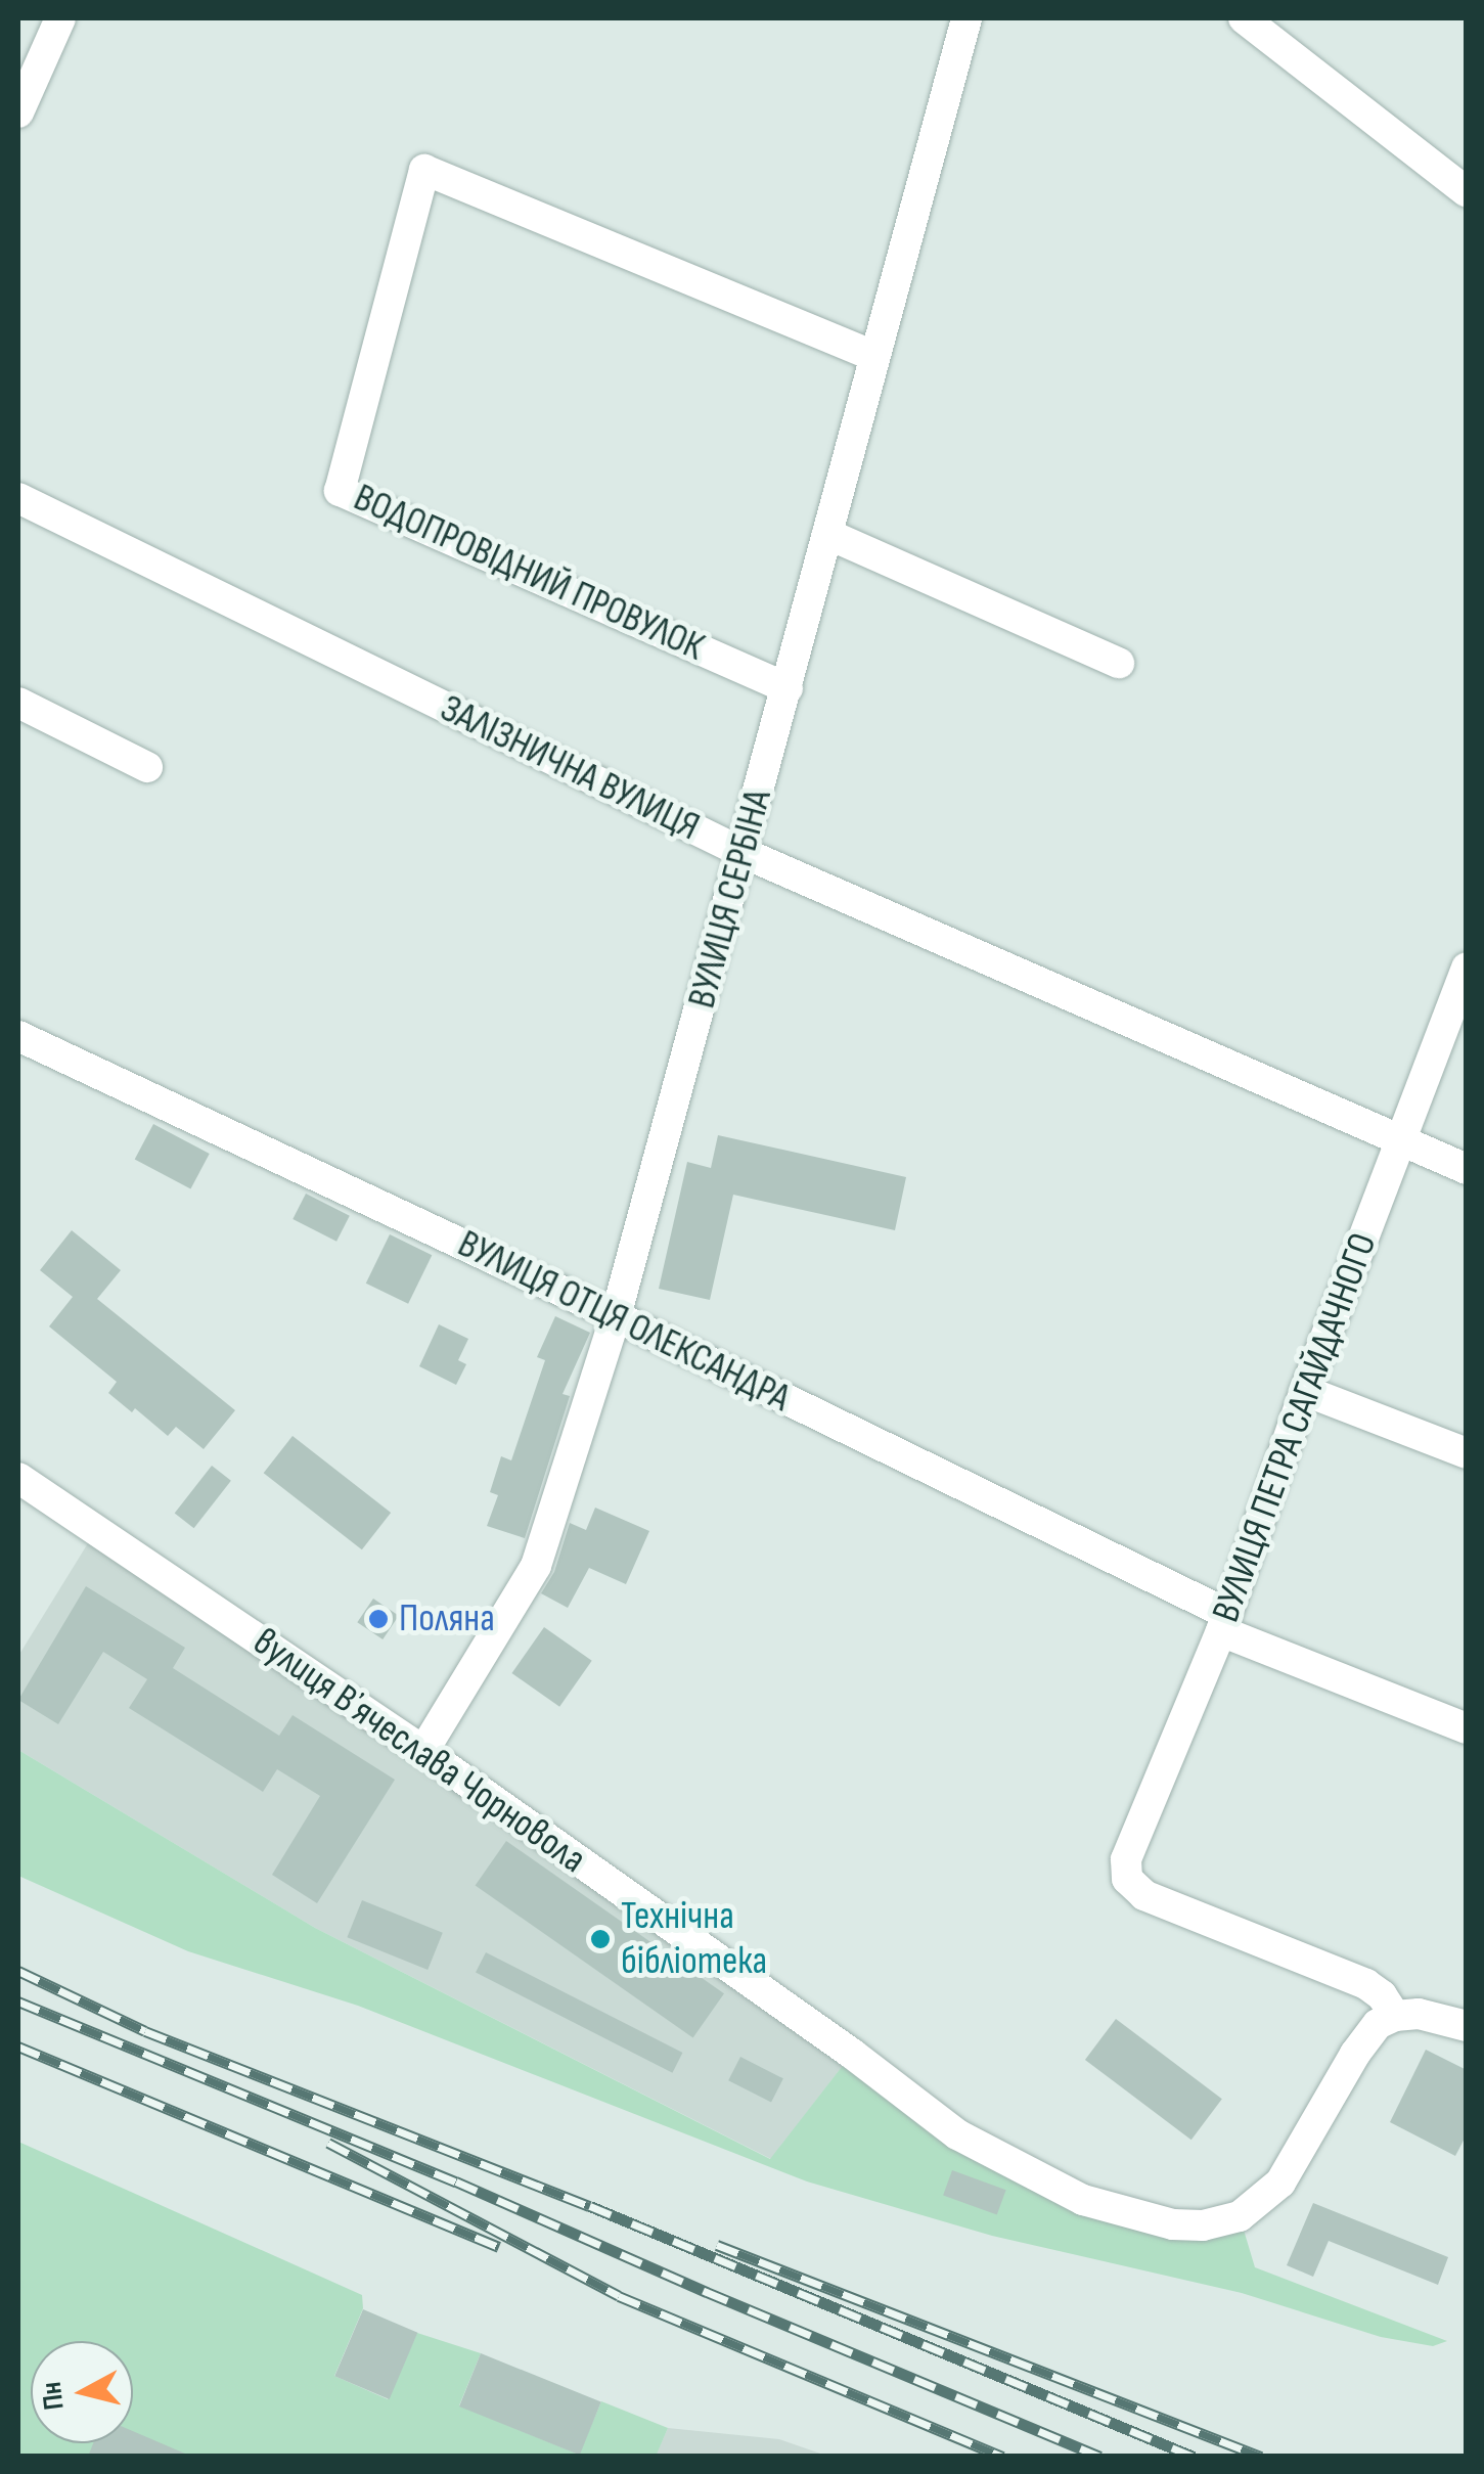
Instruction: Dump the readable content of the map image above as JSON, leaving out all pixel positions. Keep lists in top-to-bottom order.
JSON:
{
  "streets": {
    "street": [
      "ВОДОПРОВІДНИЙ ПРОВУЛОК",
      "ЗАЛІЗНИЧНА ВУЛИЦЯ",
      "ВУЛИЦЯ СЕРБІНА",
      "ВУЛИЦЯ ОТЦЯ ОЛЕКСАНДРА",
      "ВУЛИЦЯ ПЕТРА САГАЙДАЧНОГО",
      "вулиця Вʼячеслава Чорновола"
    ]
  },
  "crossings": [
    ["ВОДОПРОВІДНИЙ ПРОВУЛОК", "ВУЛИЦЯ СЕРБІНА"],
    ["ЗАЛІЗНИЧНА ВУЛИЦЯ", "ВУЛИЦЯ СЕРБІНА"],
    ["ЗАЛІЗНИЧНА ВУЛИЦЯ", "ВУЛИЦЯ ПЕТРА САГАЙДАЧНОГО"],
    ["ВУЛИЦЯ СЕРБІНА", "ВУЛИЦЯ ОТЦЯ ОЛЕКСАНДРА"],
    ["ВУЛИЦЯ СЕРБІНА", "вулиця Вʼячеслава Чорновола"],
    ["ВУЛИЦЯ ОТЦЯ ОЛЕКСАНДРА", "ВУЛИЦЯ ПЕТРА САГАЙДАЧНОГО"],
    ["ВУЛИЦЯ ПЕТРА САГАЙДАЧНОГО", "вулиця Вʼячеслава Чорновола"]
  ],
  "places": ["Поляна", "Технічна бібліотека"],
  "north": "left"
}
